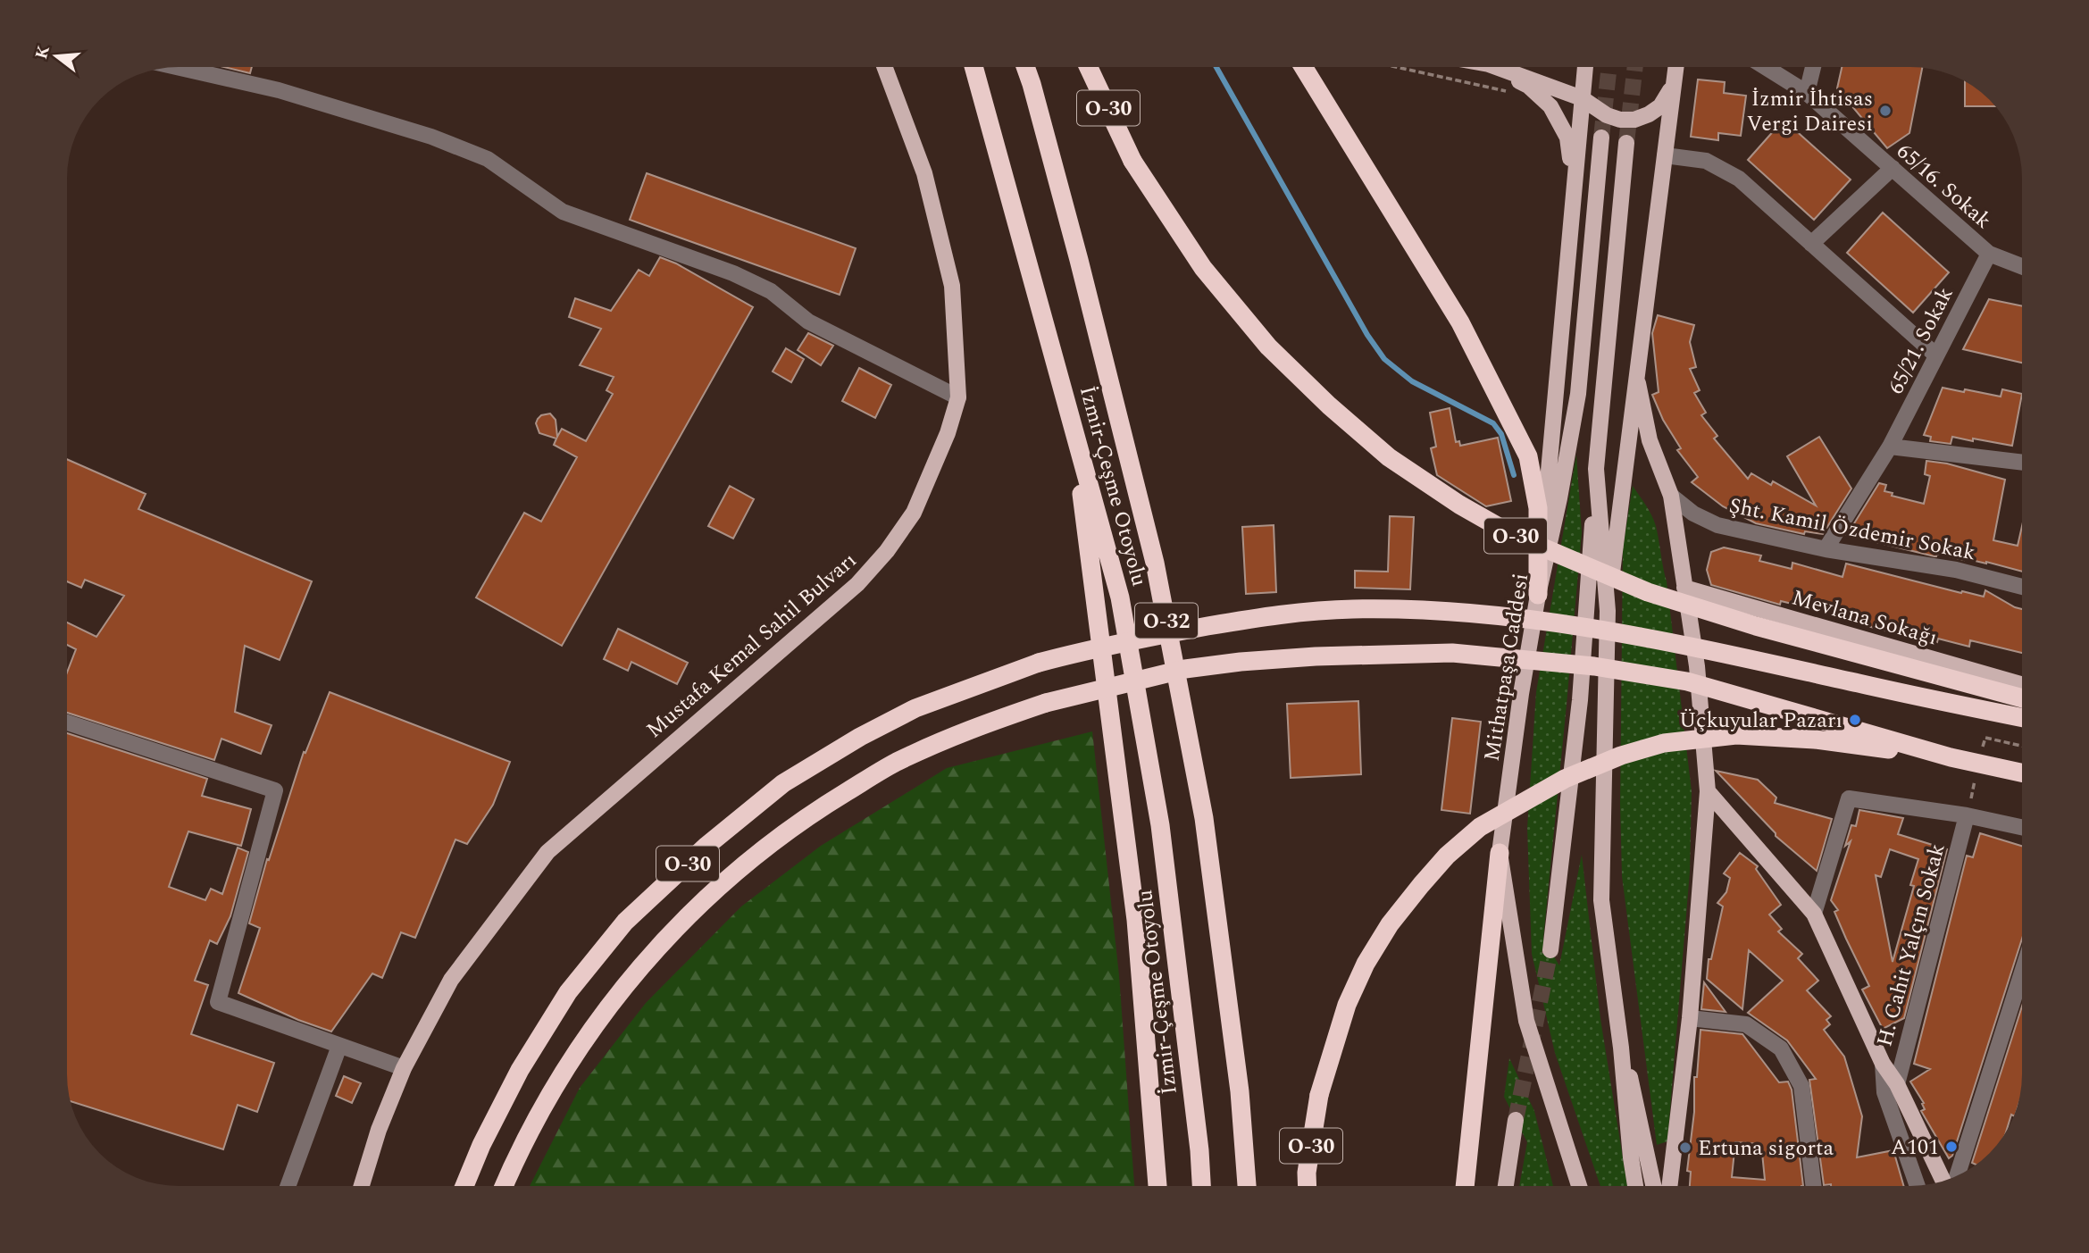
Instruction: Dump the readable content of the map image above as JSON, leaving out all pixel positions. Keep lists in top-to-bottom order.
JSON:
{
  "streets": {
    "highway": ["O-30", "İzmir-Çeşme Otoyolu", "O-32"],
    "main road": ["Mevlana Sokağı", "Mustafa Kemal Sahil Bulvarı", "Mithatpaşa Caddesi"],
    "street": [
      "65/16. Sokak",
      "65/21. Sokak",
      "Şht. Kamil Özdemir Sokak",
      "H. Cahit Yalçın Sokak"
    ]
  },
  "crossings": [
    ["65/16. Sokak", "65/21. Sokak"],
    ["65/21. Sokak", "Şht. Kamil Özdemir Sokak"]
  ],
  "places": [
    "İzmir İhtisas Vergi Dairesi",
    "Üçkuyular Pazarı",
    "A101",
    "Ertuna sigorta"
  ],
  "north": "left"
}
